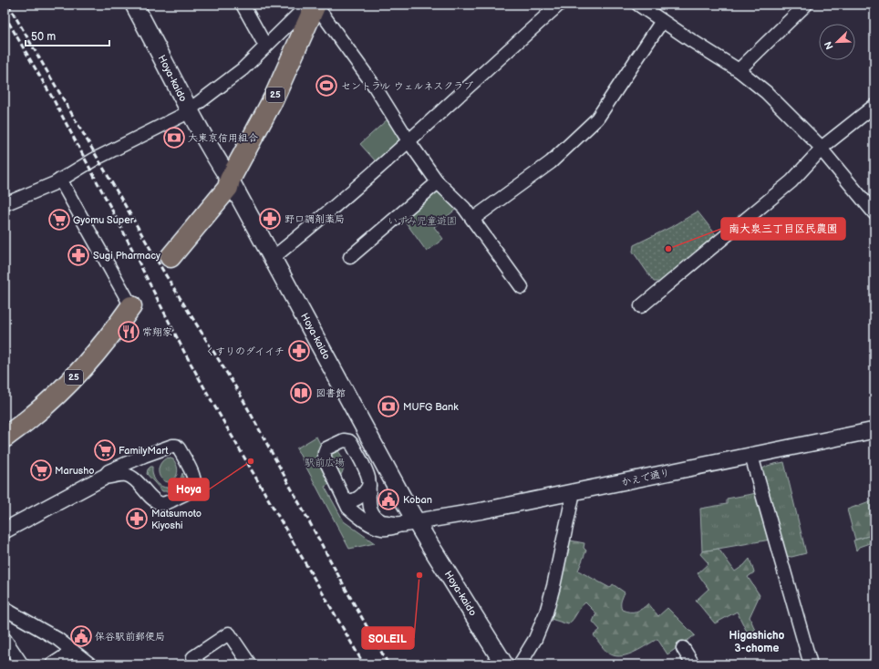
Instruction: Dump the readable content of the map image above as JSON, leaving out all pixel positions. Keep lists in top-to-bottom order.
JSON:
{
  "streets": {
    "main road": ["Hoya-kaido", "25"],
    "street": ["かえで通り"]
  },
  "crossings": [
    ["Hoya-kaido", "25"],
    ["Hoya-kaido", "かえで通り"]
  ],
  "districts": ["Higashicho 3-chome"],
  "parks": ["いずみ児童遊園", "駅前広場"],
  "places": {
    "sports": ["セントラル ウェルネスクラブ"],
    "bank": ["大東京信用組合", "MUFG Bank"],
    "pharmacy": [
      "野口調剤薬局",
      "Sugi Pharmacy",
      "くすりのダイイチ",
      "Matsumoto Kiyoshi"
    ],
    "supermarket": ["Gyomu Super", "FamilyMart", "Marusho"],
    "other": ["南大泉三丁目区民農園", "Hoya", "SOLEIL"],
    "restaurant": ["常翔家"],
    "library": ["図書館"],
    "public building": ["Koban", "保谷駅前郵便局"]
  },
  "scale_bar": "50 m",
  "north": "bottom left"
}
